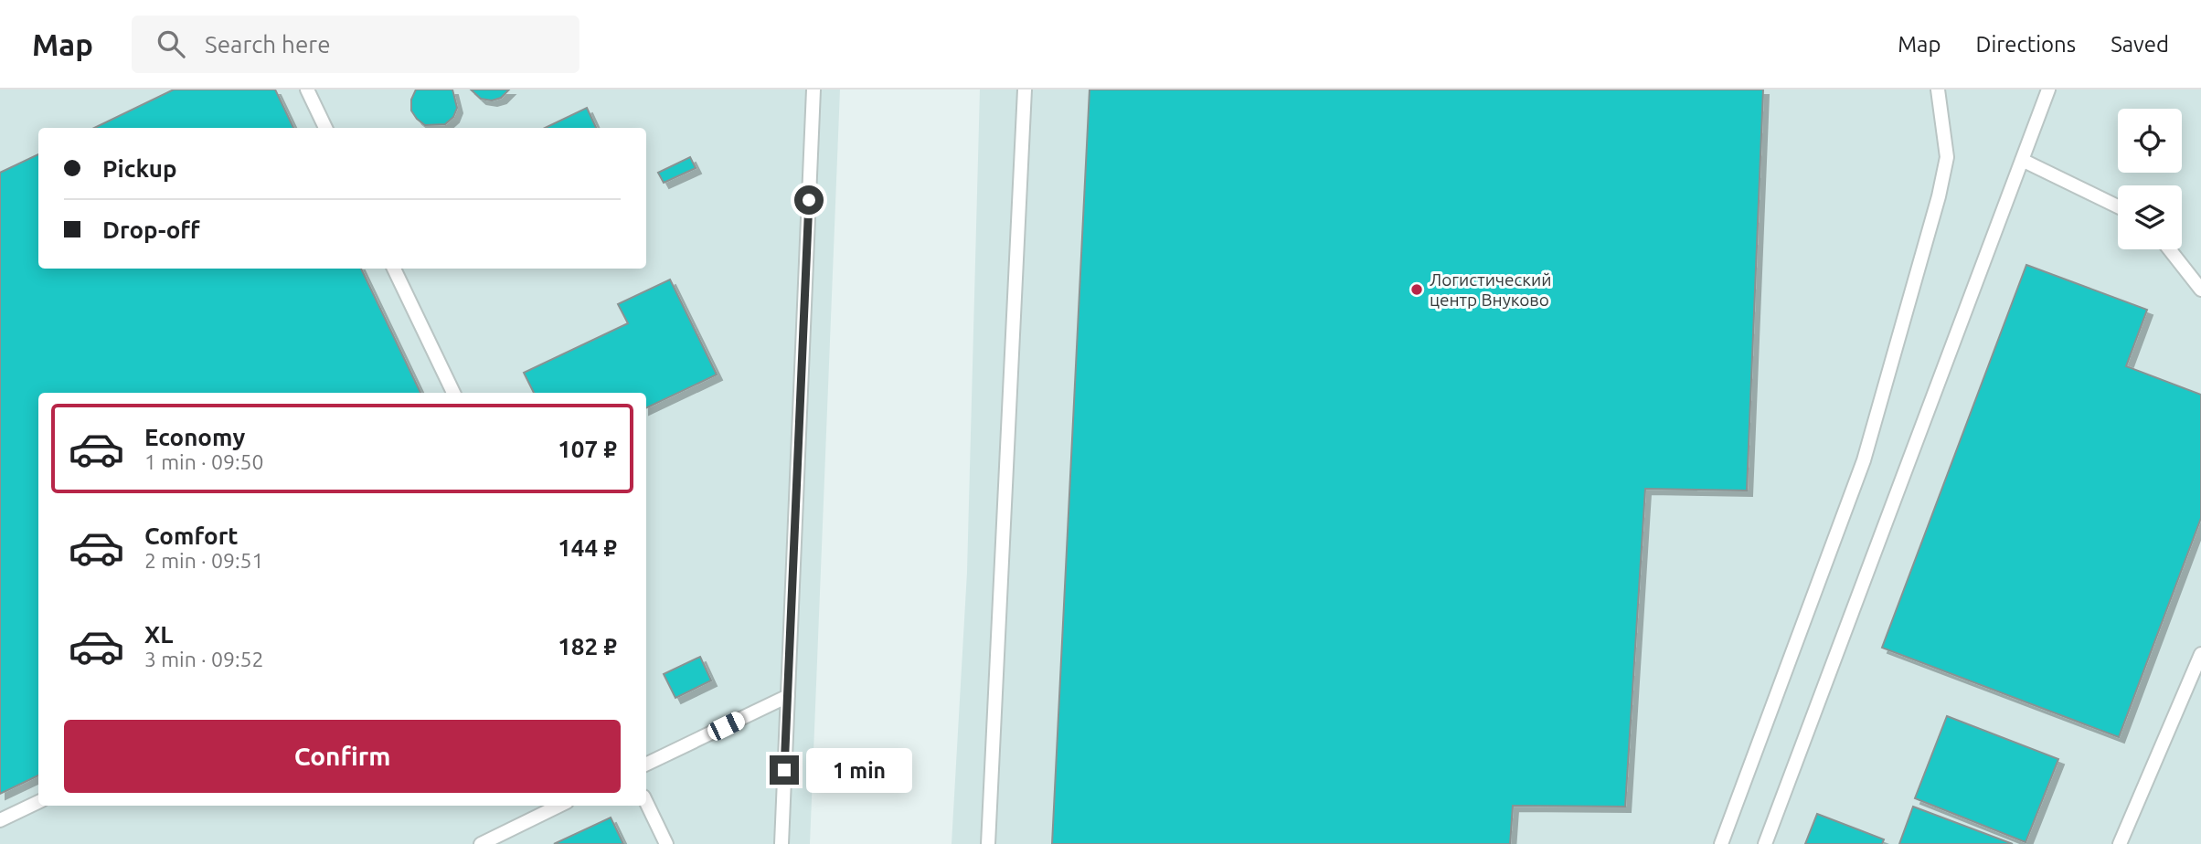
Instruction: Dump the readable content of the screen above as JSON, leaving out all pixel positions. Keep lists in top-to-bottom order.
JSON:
{
  "places": ["Логистический центр Внуково"],
  "page": {
    "header": "Map",
    "search": "Search here",
    "nav": ["Map", "Directions", "Saved"],
    "banner": ["Pickup", "Drop-off"],
    "list": [
      {
        "name": "Economy",
        "note": "1 min · 09:50",
        "value": "107 ₽"
      },
      {
        "name": "Comfort",
        "note": "2 min · 09:51",
        "value": "144 ₽"
      },
      {
        "name": "XL",
        "note": "3 min · 09:52",
        "value": "182 ₽"
      }
    ],
    "buttons": "Confirm",
    "bubble": "1 min"
  }
}
